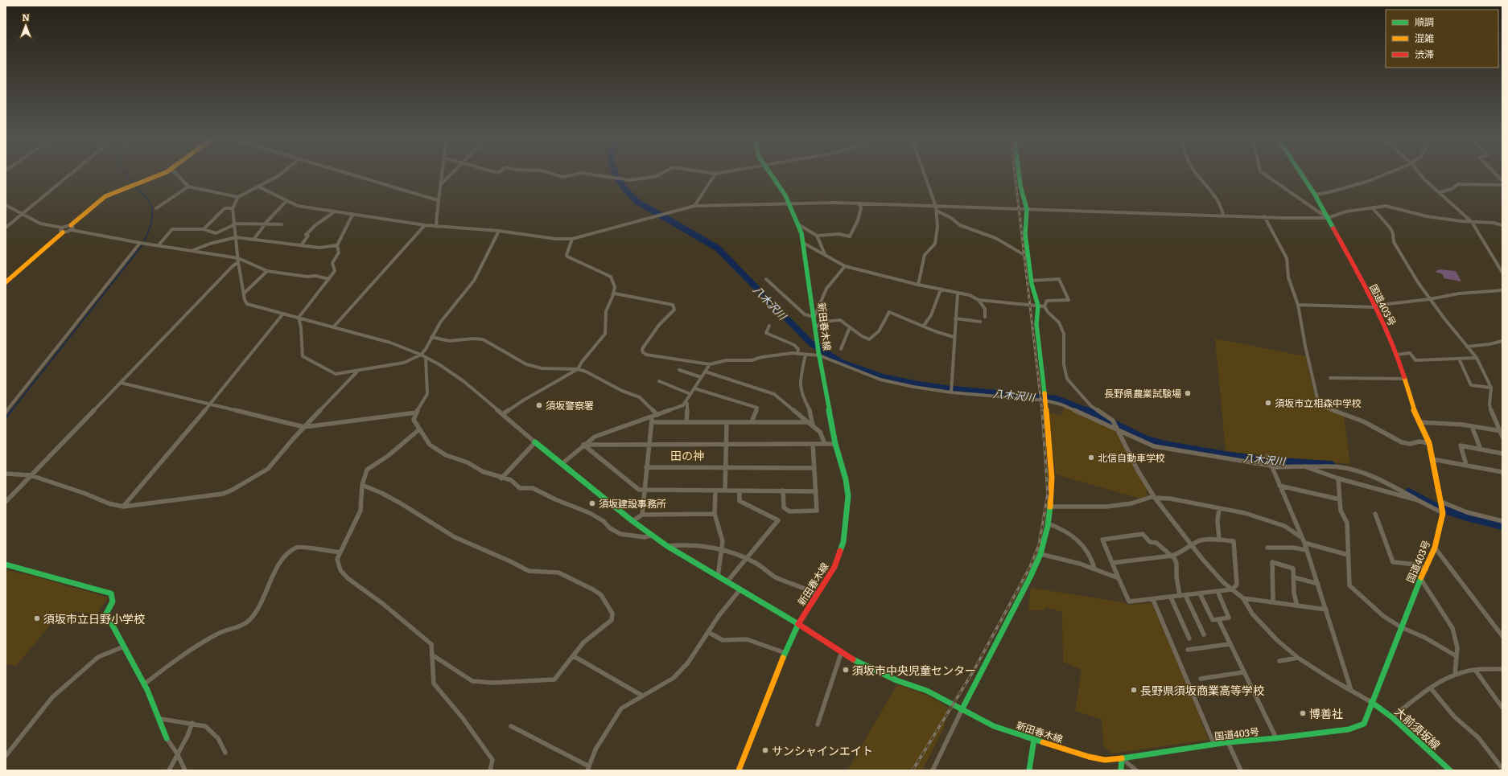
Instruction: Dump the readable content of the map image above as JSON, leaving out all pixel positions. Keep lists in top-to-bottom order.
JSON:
{
  "streets": {
    "main road": ["国道403号", "新田春木線", "大前須坂線"]
  },
  "crossings": [
    ["国道403号", "新田春木線"],
    ["国道403号", "大前須坂線"]
  ],
  "districts": ["田の神"],
  "water": ["八木沢川"],
  "places": [
    "長野県農業試験場",
    "須坂市立相森中学校",
    "須坂警察署",
    "北信自動車学校",
    "須坂建設事務所",
    "須坂市立日野小学校",
    "須坂市中央児童センター",
    "長野県須坂商業高等学校",
    "博善社",
    "サンシャインエイト"
  ],
  "legend": ["順調", "混雑", "渋滞"],
  "north": "top"
}
